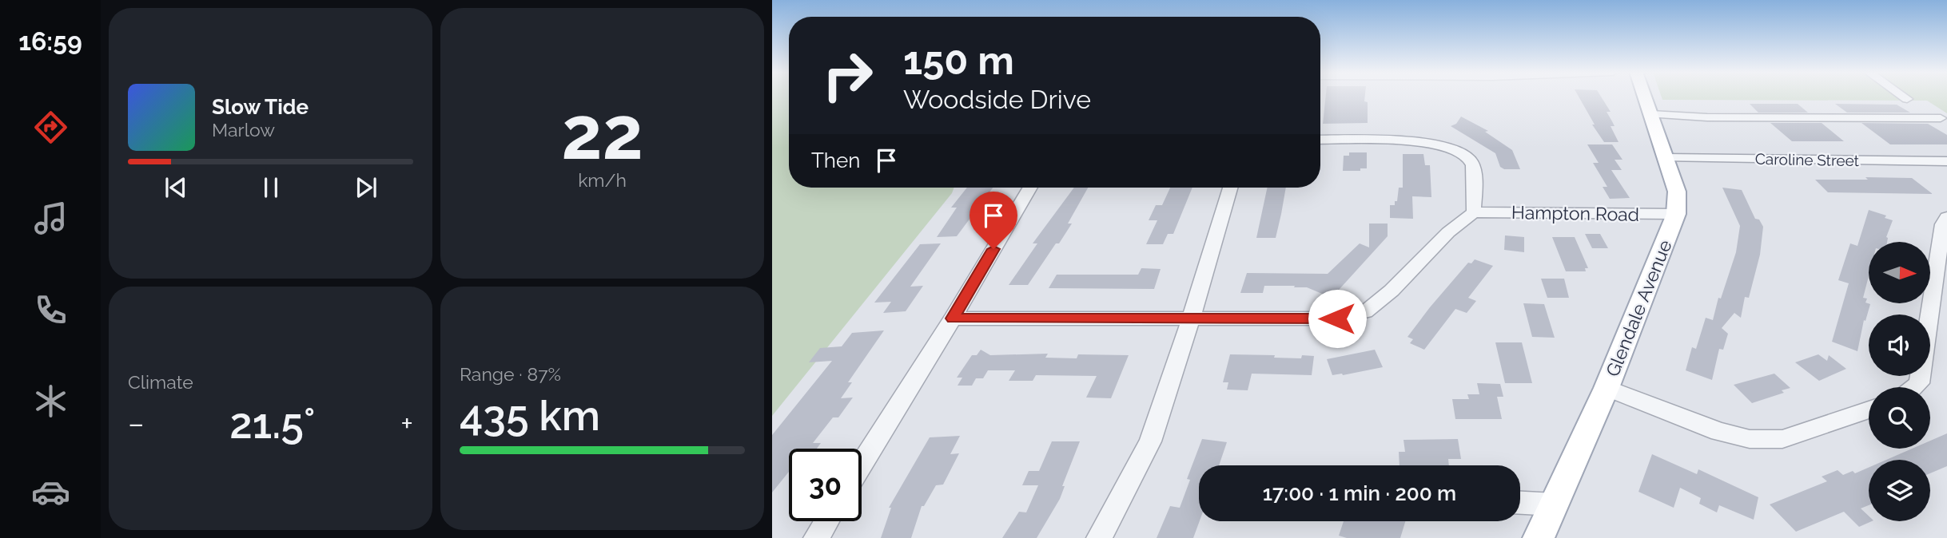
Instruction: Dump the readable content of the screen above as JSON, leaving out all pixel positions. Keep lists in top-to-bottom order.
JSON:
{
  "streets": {
    "main road": ["Glendale Avenue"],
    "street": ["Caroline Street", "Hampton Road"]
  },
  "crossings": [
    ["Caroline Street", "Glendale Avenue"],
    ["Hampton Road", "Glendale Avenue"]
  ],
  "north": "right",
  "page": {
    "tabs": "16:59",
    "tile": [
      ["22", "km/h"],
      "Climate",
      ["Range · 87%", "435 km"]
    ],
    "turn": ["150 m", "Woodside Drive"],
    "song": ["Slow Tide", "Marlow"],
    "then": "Then",
    "heat": ["−", "21.5°", "+"],
    "limit": "30",
    "trip": "17:00 · 1 min · 200 m"
  }
}
